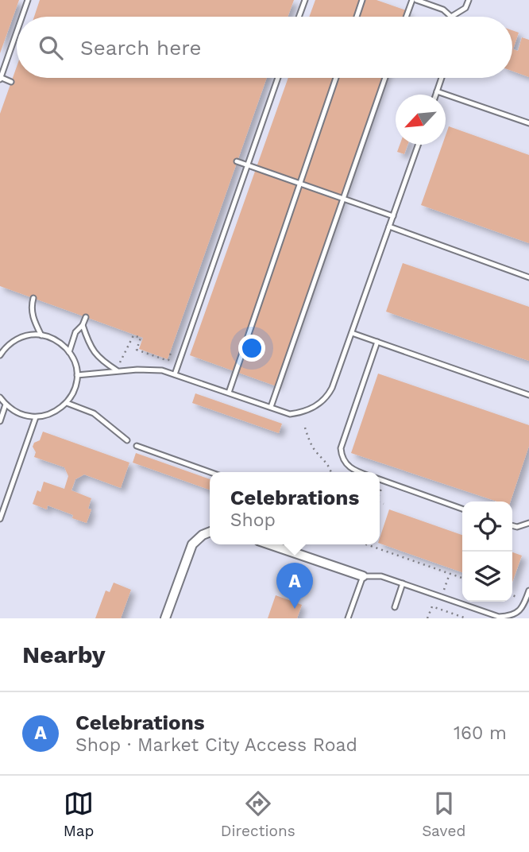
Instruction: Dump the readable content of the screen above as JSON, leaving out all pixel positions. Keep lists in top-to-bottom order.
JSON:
{
  "north": "bottom left",
  "page": {
    "search": "Search here",
    "popup": ["Celebrations", "Shop"],
    "pins": "A",
    "heading": "Nearby",
    "list": [
      {
        "mark": "A",
        "name": "Celebrations",
        "note": "Shop · Market City Access Road",
        "value": "160 m"
      }
    ],
    "nav": ["Map", "Directions", "Saved"]
  }
}
